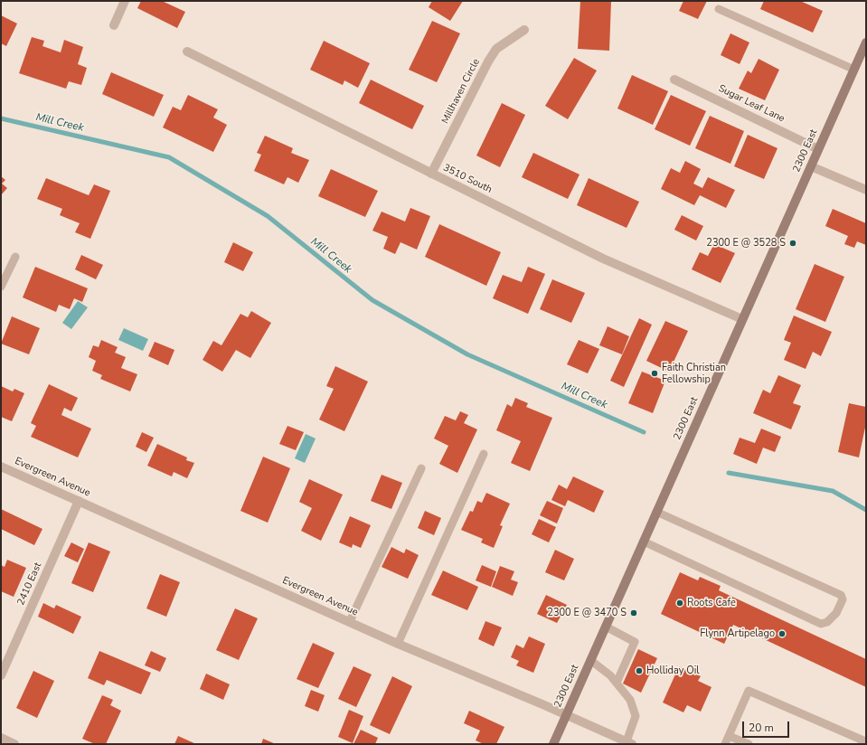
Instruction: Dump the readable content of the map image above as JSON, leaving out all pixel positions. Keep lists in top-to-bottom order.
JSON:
{
  "streets": {
    "main road": ["2300 East"],
    "street": [
      "Millhaven Circle",
      "Sugar Leaf Lane",
      "3510 South",
      "Evergreen Avenue",
      "2410 East"
    ]
  },
  "crossings": [
    ["Millhaven Circle", "3510 South"],
    ["Sugar Leaf Lane", "2300 East"],
    ["2300 East", "3510 South"],
    ["2300 East", "Evergreen Avenue"],
    ["Evergreen Avenue", "2410 East"]
  ],
  "water": ["Mill Creek"],
  "places": [
    "2300 E @ 3528 S",
    "Faith Christian Fellowship",
    "Roots Cafe",
    "2300 E @ 3470 S",
    "Flynn Artipelago",
    "Holliday Oil"
  ],
  "scale_bar": "20 m"
}
